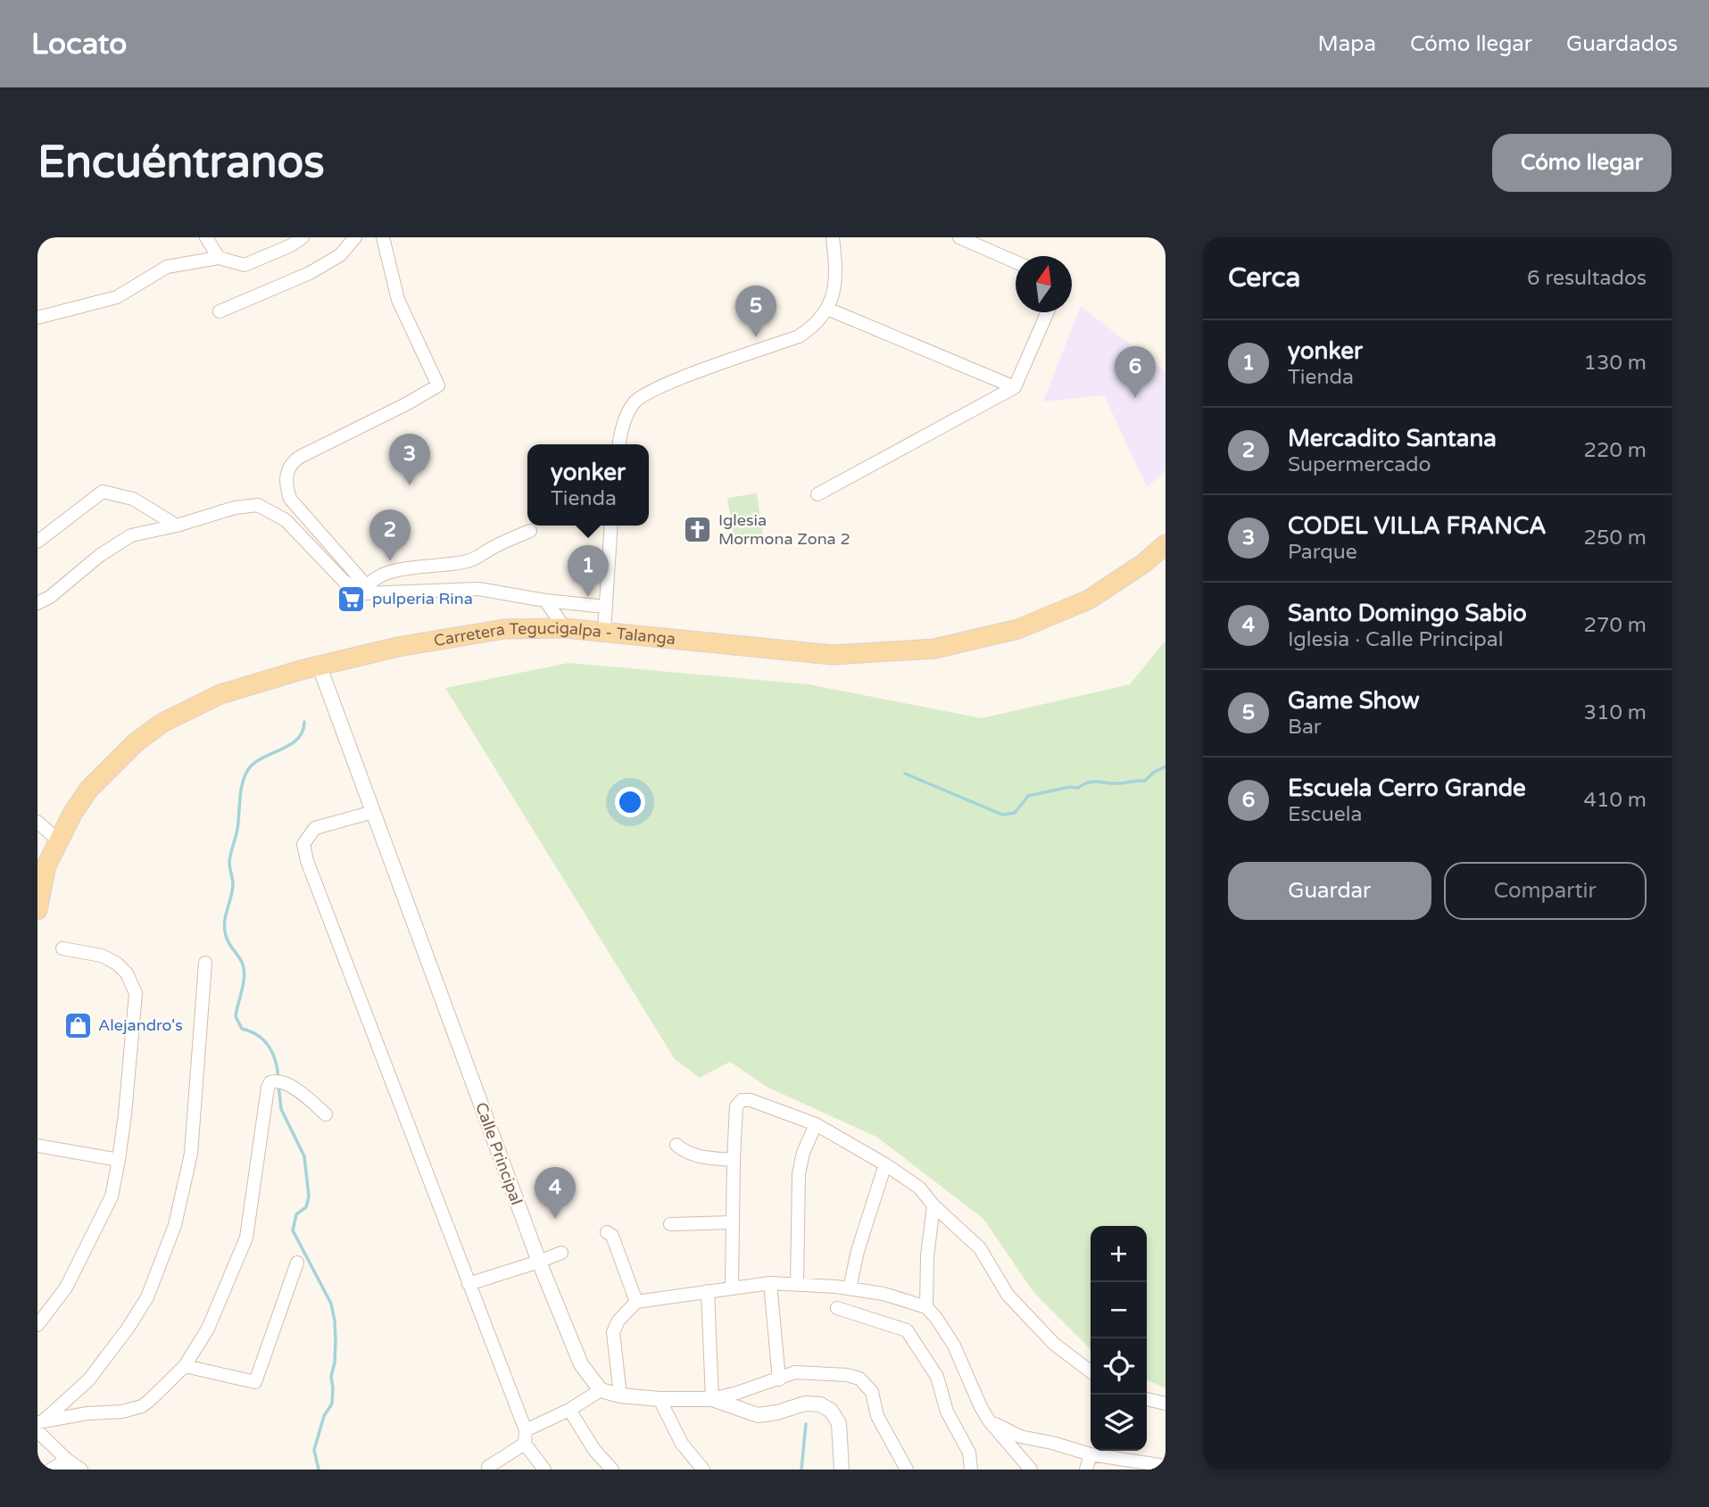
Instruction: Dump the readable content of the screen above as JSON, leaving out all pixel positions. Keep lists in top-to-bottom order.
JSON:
{
  "streets": {
    "main road": ["Carretera Tegucigalpa - Talanga"],
    "street": ["Calle Principal"]
  },
  "crossings": [
    ["Carretera Tegucigalpa - Talanga", "Calle Principal"]
  ],
  "places": {
    "church": ["Iglesia Mormona Zona 2"],
    "supermarket": ["pulperia Rina"],
    "shop": ["Alejandro's"]
  },
  "north": "top",
  "page": {
    "header": "Locato",
    "nav": ["Mapa", "Cómo llegar", "Guardados"],
    "buttons": [
      "Cómo llegar",
      ["Guardar", "Compartir"]
    ],
    "title": "Encuéntranos",
    "heading": ["Cerca", "6 resultados"],
    "pins": [
      "5",
      "6",
      "3",
      "2",
      "1",
      "4"
    ],
    "list": [
      {
        "mark": "1",
        "name": "yonker",
        "note": "Tienda",
        "value": "130 m"
      },
      {
        "mark": "2",
        "name": "Mercadito Santana",
        "note": "Supermercado",
        "value": "220 m"
      },
      {
        "mark": "3",
        "name": "CODEL VILLA FRANCA",
        "note": "Parque",
        "value": "250 m"
      },
      {
        "mark": "4",
        "name": "Santo Domingo Sabio",
        "note": "Iglesia · Calle Principal",
        "value": "270 m"
      },
      {
        "mark": "5",
        "name": "Game Show",
        "note": "Bar",
        "value": "310 m"
      },
      {
        "mark": "6",
        "name": "Escuela Cerro Grande",
        "note": "Escuela",
        "value": "410 m"
      }
    ],
    "popup": ["yonker", "Tienda"],
    "map_buttons": ["+", "−"]
  }
}
